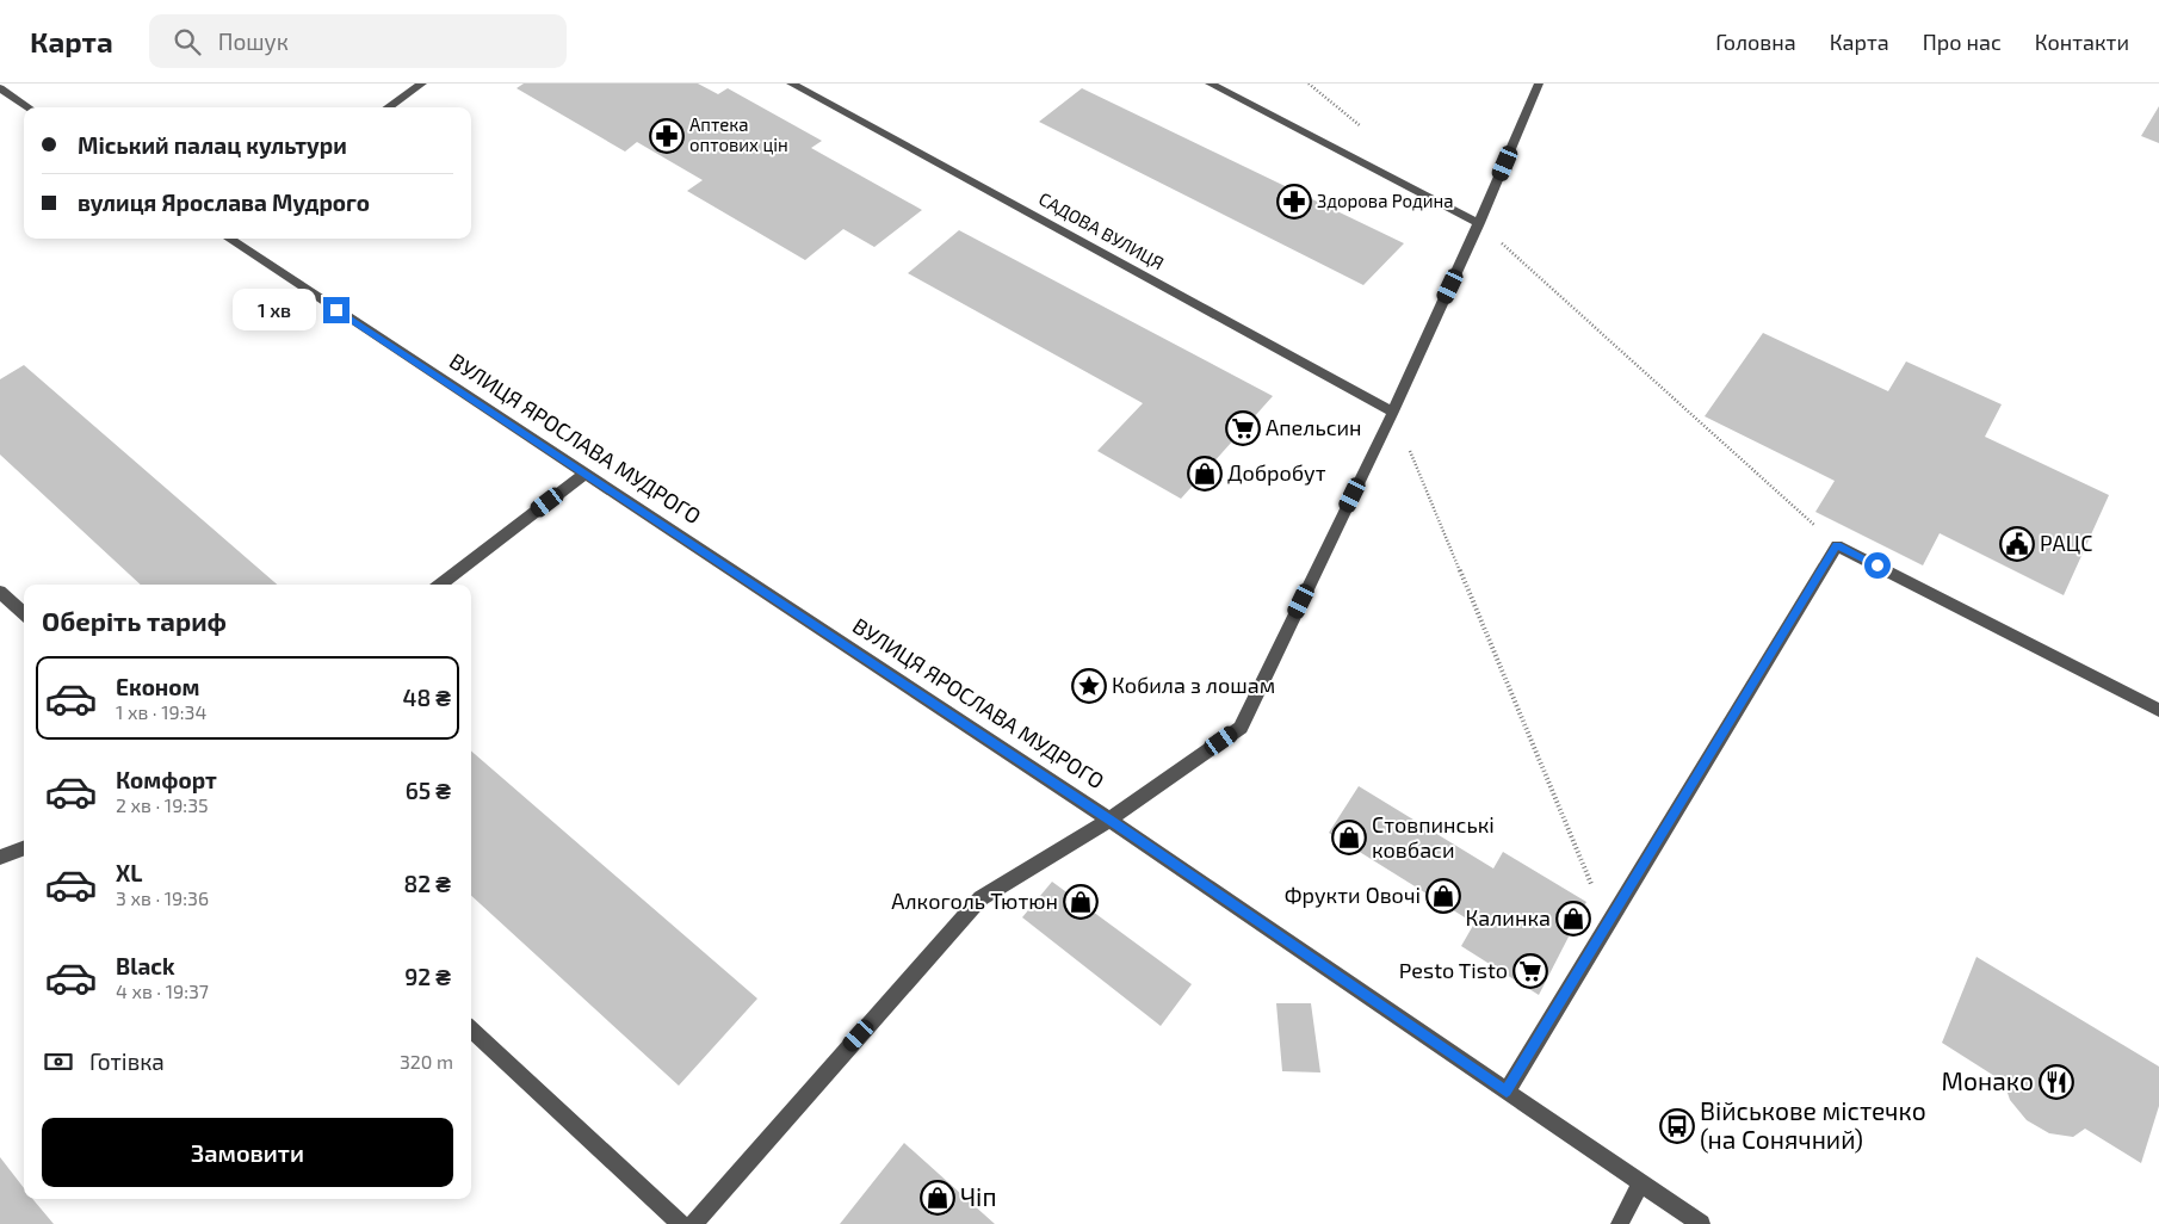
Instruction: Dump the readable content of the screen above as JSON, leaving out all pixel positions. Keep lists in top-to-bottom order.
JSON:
{
  "streets": {
    "street": ["САДОВА ВУЛИЦЯ", "ВУЛИЦЯ ЯРОСЛАВА МУДРОГО"]
  },
  "places": {
    "pharmacy": ["Аптека оптових цін", "Здорова Родина"],
    "supermarket": ["Апельсин", "Pesto Tisto"],
    "shop": [
      "Добробут",
      "Стовпинські ковбаси",
      "Фрукти Овочі",
      "Алкоголь Тютюн",
      "Калинка",
      "Чіп"
    ],
    "public building": ["РАЦС"],
    "place": ["Кобила з лошам"],
    "restaurant": ["Монако"],
    "bus stop": ["Військове містечко (на Сонячний)"]
  },
  "page": {
    "header": "Карта",
    "search": "Пошук",
    "nav": [
      "Головна",
      "Карта",
      "Про нас",
      "Контакти"
    ],
    "banner": ["Міський палац культури", "вулиця Ярослава Мудрого"],
    "bubble": "1 хв",
    "heading": "Оберіть тариф",
    "list": [
      {
        "name": "Економ",
        "note": "1 хв · 19:34",
        "value": "48 ₴"
      },
      {
        "name": "Комфорт",
        "note": "2 хв · 19:35",
        "value": "65 ₴"
      },
      {
        "name": "XL",
        "note": "3 хв · 19:36",
        "value": "82 ₴"
      },
      {
        "name": "Black",
        "note": "4 хв · 19:37",
        "value": "92 ₴"
      }
    ],
    "pay": ["Готівка", "320 m"],
    "buttons": "Замовити"
  }
}
